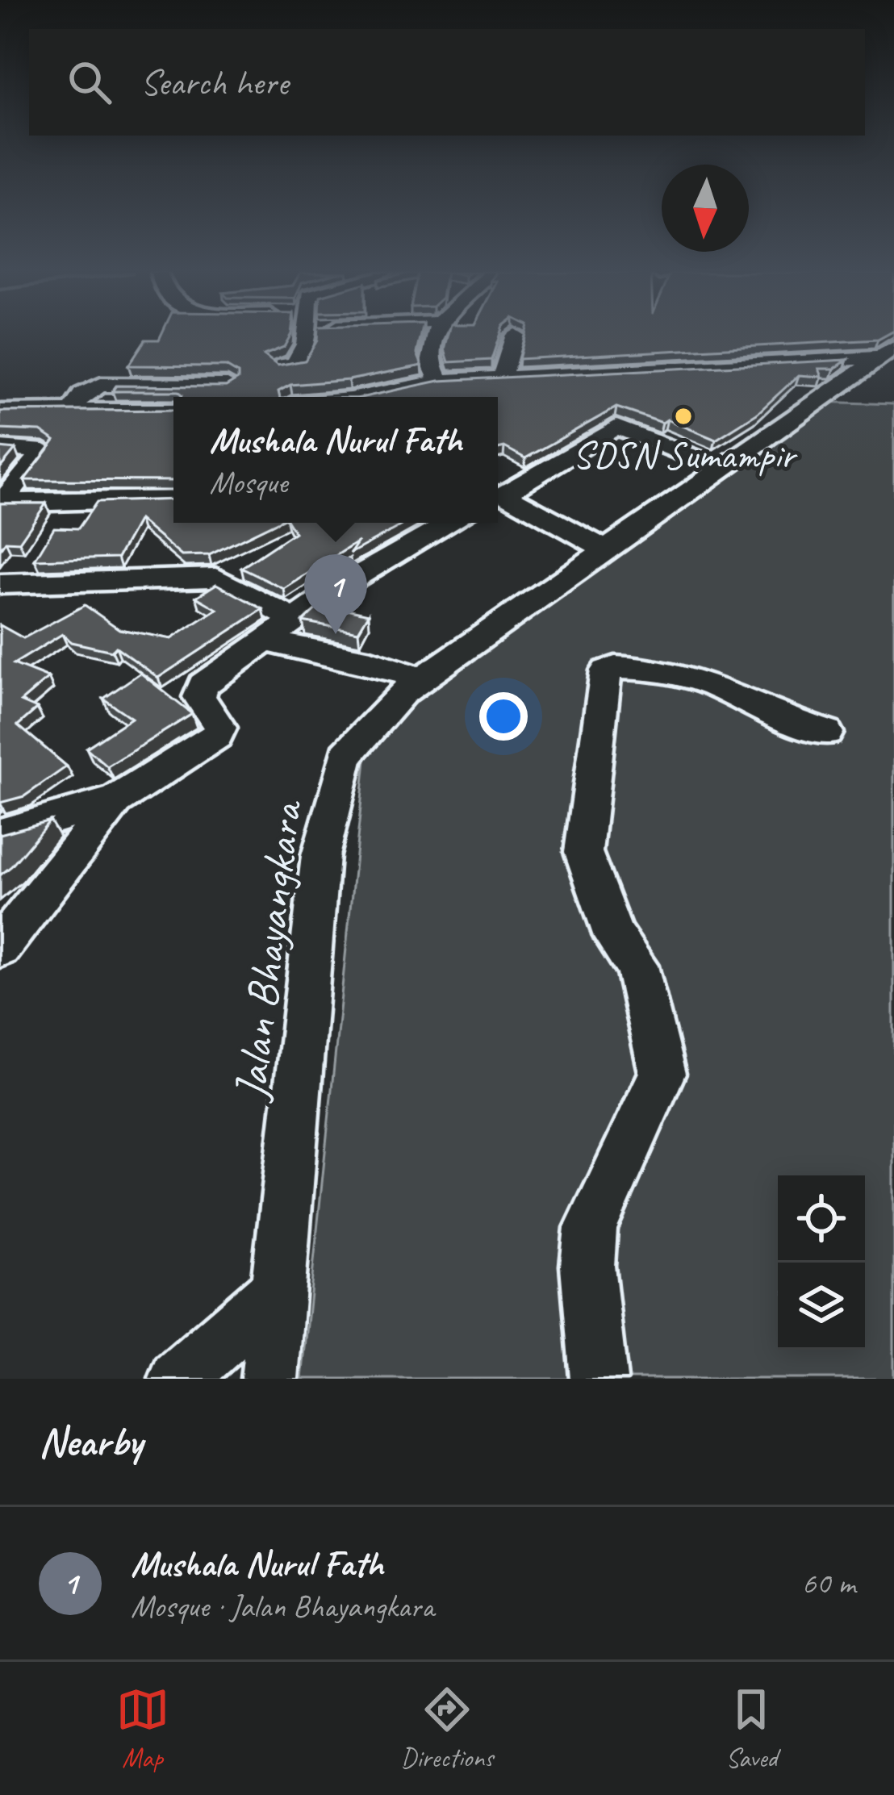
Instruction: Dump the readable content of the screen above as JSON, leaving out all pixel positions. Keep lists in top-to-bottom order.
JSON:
{
  "streets": {
    "street": ["Jalan Bhayangkara"]
  },
  "places": ["SDSN Sumampir"],
  "north": "bottom",
  "page": {
    "search": "Search here",
    "popup": ["Mushala Nurul Fath", "Mosque"],
    "pins": "1",
    "heading": "Nearby",
    "list": [
      {
        "mark": "1",
        "name": "Mushala Nurul Fath",
        "note": "Mosque · Jalan Bhayangkara",
        "value": "60 m"
      }
    ],
    "nav": ["Map", "Directions", "Saved"]
  }
}
